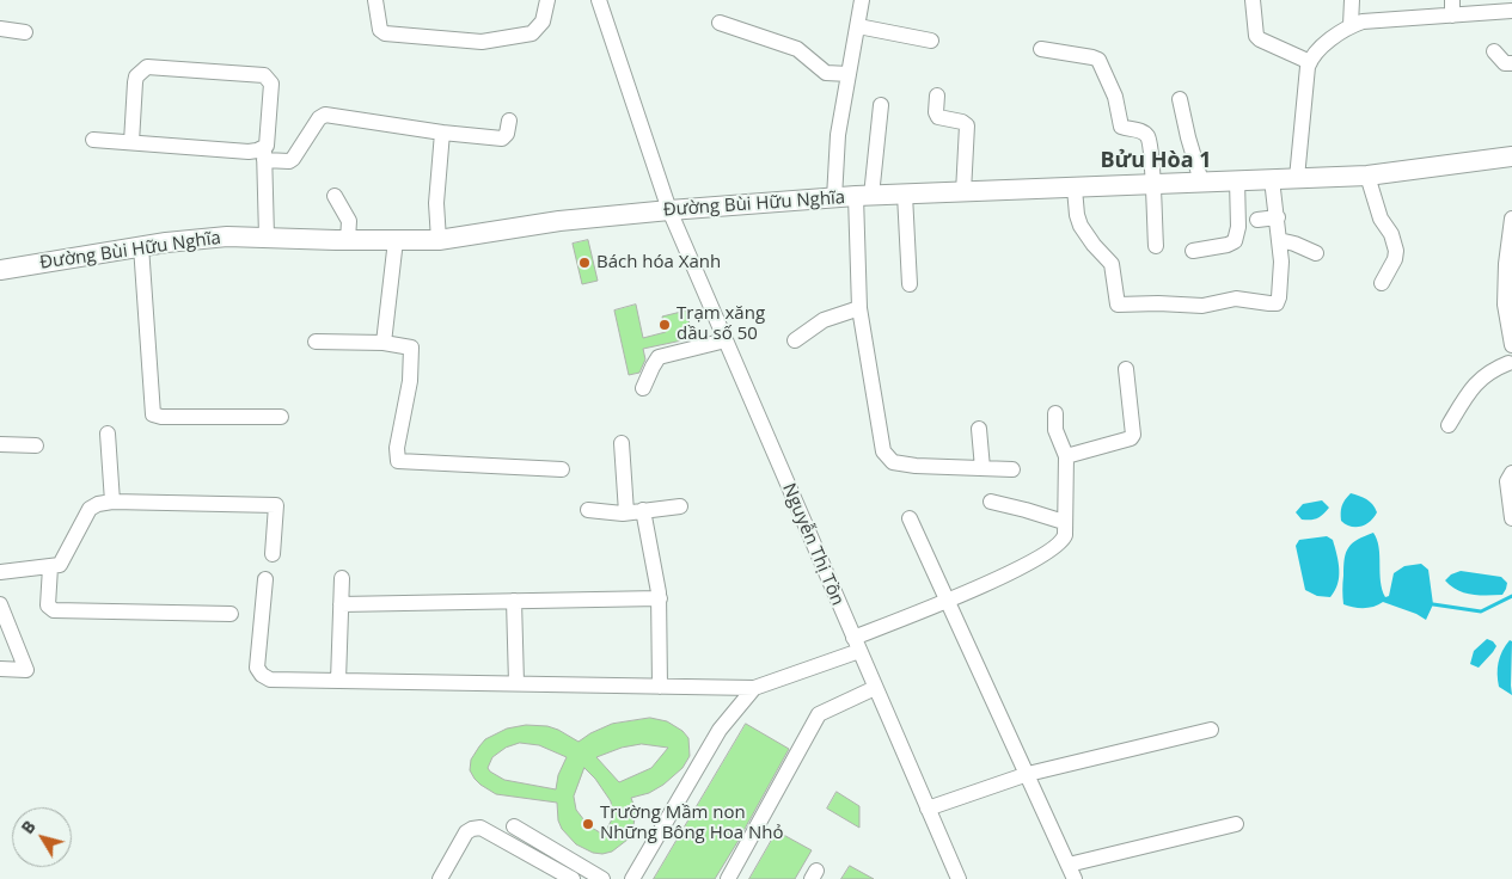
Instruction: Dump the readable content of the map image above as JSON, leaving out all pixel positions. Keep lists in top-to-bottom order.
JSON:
{
  "streets": {
    "main road": ["Đường Bùi Hữu Nghĩa"],
    "street": ["Nguyễn Thị Tồn"]
  },
  "crossings": [
    ["Đường Bùi Hữu Nghĩa", "Nguyễn Thị Tồn"]
  ],
  "districts": ["Bửu Hòa 1"],
  "places": ["Bách hóa Xanh", "Trạm xăng dầu số 50", "Trường Mầm non Những Bông Hoa Nhỏ"],
  "north": "top left"
}
